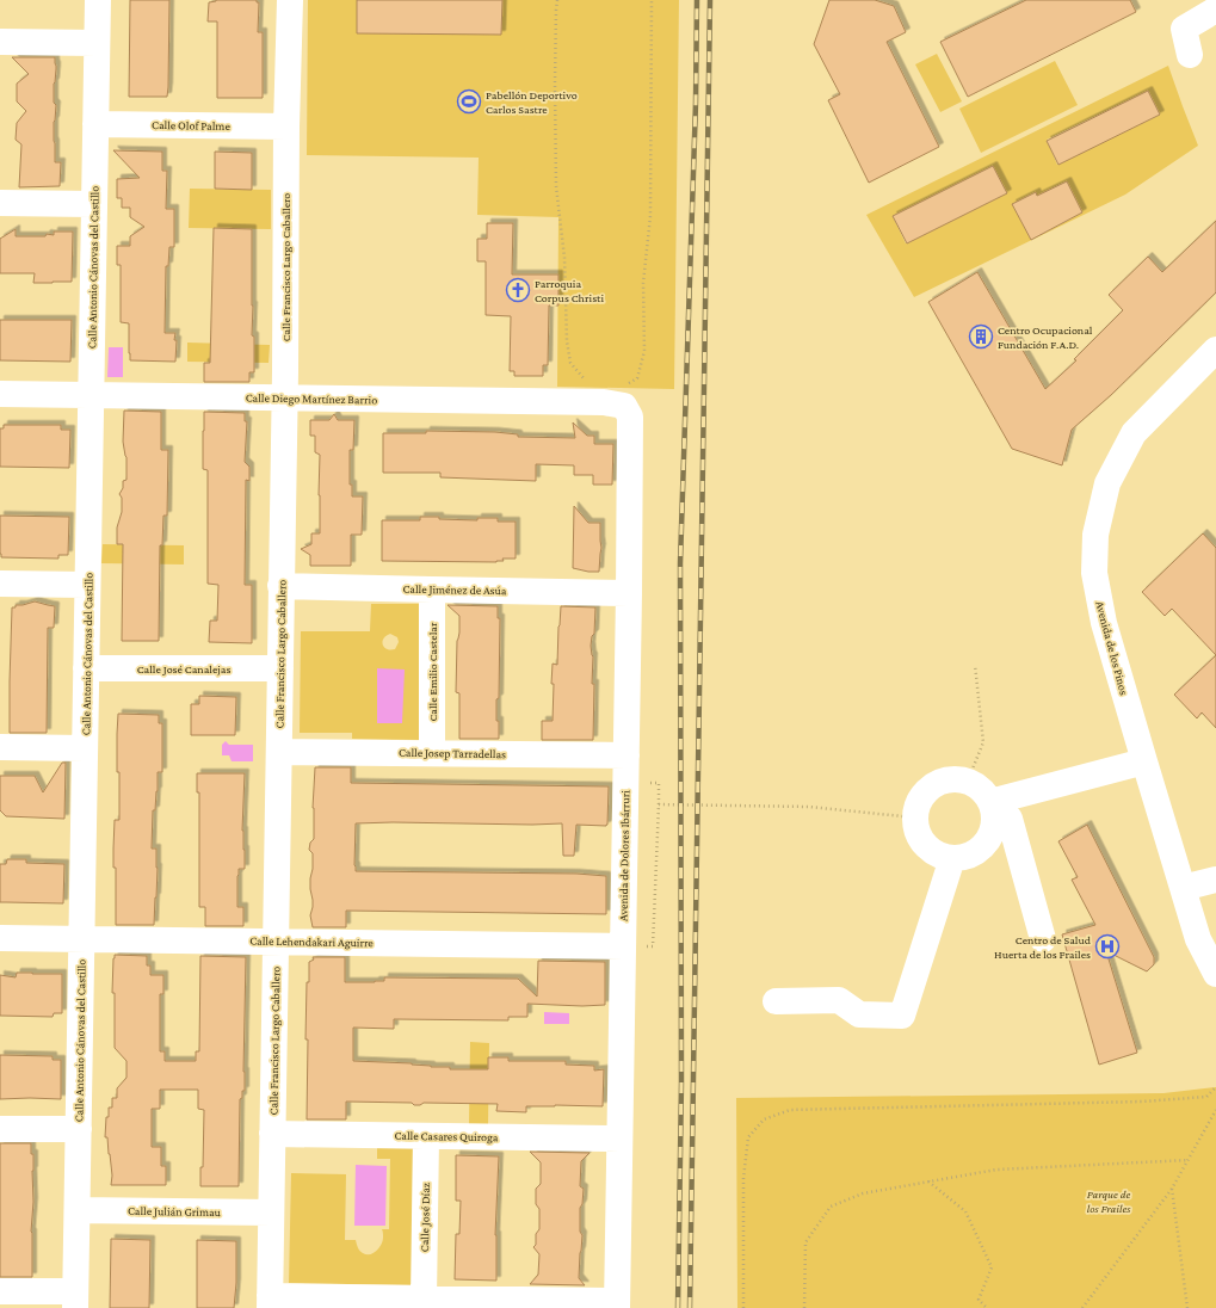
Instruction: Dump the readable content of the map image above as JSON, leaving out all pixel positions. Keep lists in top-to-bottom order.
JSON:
{
  "streets": {
    "street": [
      "Calle Olof Palme",
      "Calle Antonio Cánovas del Castillo",
      "Calle Francisco Largo Caballero",
      "Calle Diego Martínez Barrio",
      "Calle Jiménez de Asúa",
      "Avenida de los Pinos",
      "Calle José Canalejas",
      "Calle Emilio Castelar",
      "Calle Josep Tarradellas",
      "Avenida de Dolores Ibárruri",
      "Calle Lehendakari Aguirre",
      "Calle Casares Quiroga",
      "Calle Julián Grimau",
      "Calle José Díaz"
    ]
  },
  "crossings": [
    ["Calle Olof Palme", "Calle Antonio Cánovas del Castillo"],
    ["Calle Olof Palme", "Calle Francisco Largo Caballero"],
    ["Calle Antonio Cánovas del Castillo", "Calle Diego Martínez Barrio"],
    ["Calle Antonio Cánovas del Castillo", "Calle José Canalejas"],
    ["Calle Antonio Cánovas del Castillo", "Calle Lehendakari Aguirre"],
    ["Calle Antonio Cánovas del Castillo", "Calle Julián Grimau"],
    ["Calle Francisco Largo Caballero", "Calle Diego Martínez Barrio"],
    ["Calle Francisco Largo Caballero", "Calle Jiménez de Asúa"],
    ["Calle Francisco Largo Caballero", "Calle José Canalejas"],
    ["Calle Francisco Largo Caballero", "Calle Josep Tarradellas"],
    ["Calle Francisco Largo Caballero", "Calle Lehendakari Aguirre"],
    ["Calle Francisco Largo Caballero", "Calle Casares Quiroga"],
    ["Calle Francisco Largo Caballero", "Calle Julián Grimau"],
    ["Calle Diego Martínez Barrio", "Avenida de Dolores Ibárruri"],
    ["Calle Jiménez de Asúa", "Calle Emilio Castelar"],
    ["Calle Jiménez de Asúa", "Avenida de Dolores Ibárruri"],
    ["Calle Emilio Castelar", "Calle Josep Tarradellas"],
    ["Calle Josep Tarradellas", "Avenida de Dolores Ibárruri"],
    ["Avenida de Dolores Ibárruri", "Calle Lehendakari Aguirre"],
    ["Avenida de Dolores Ibárruri", "Calle Casares Quiroga"],
    ["Calle Casares Quiroga", "Calle José Díaz"]
  ],
  "parks": ["Parque de los Frailes"],
  "places": {
    "sports": ["Pabellón Deportivo Carlos Sastre"],
    "church": ["Parroquia Corpus Christi"],
    "building": ["Centro Ocupacional Fundación F.A.D."],
    "hospital": ["Centro de Salud Huerta de los Frailes"]
  }
}
